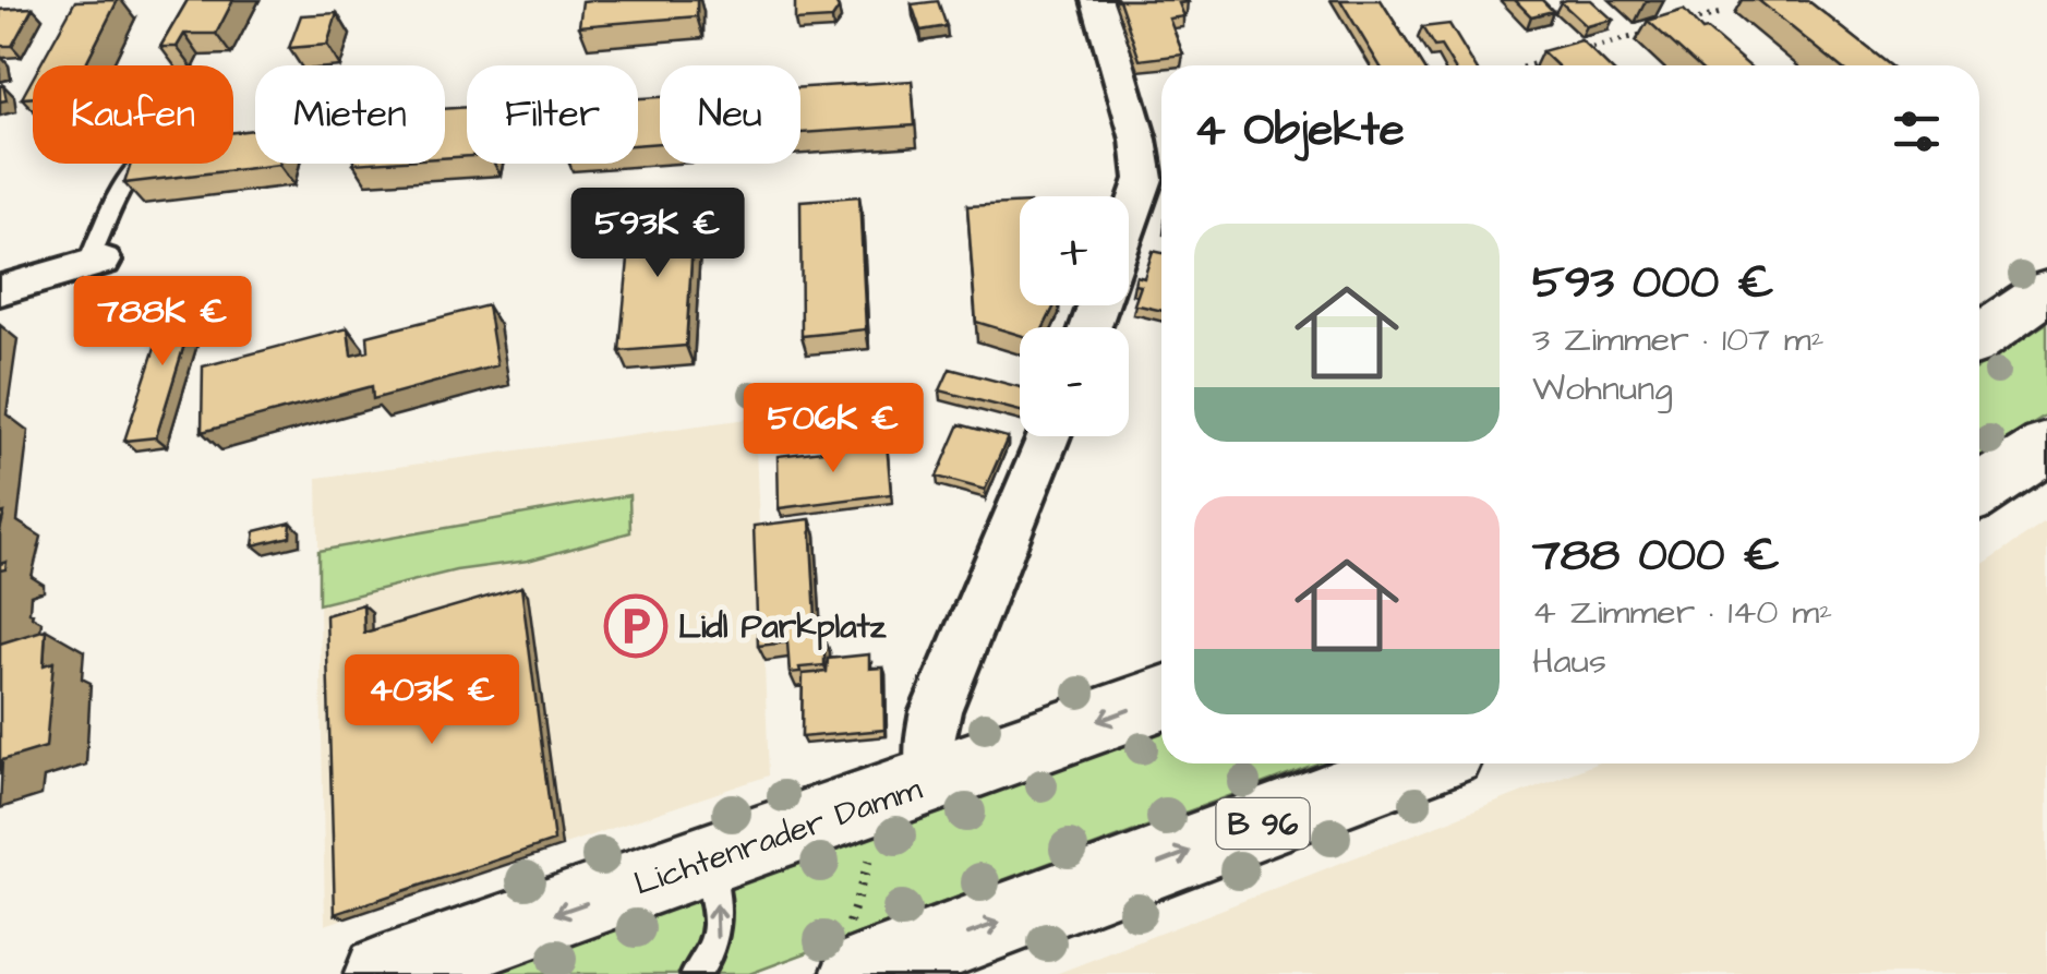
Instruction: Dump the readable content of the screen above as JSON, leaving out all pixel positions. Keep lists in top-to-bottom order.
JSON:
{
  "streets": {
    "main road": ["B 96", "Lichtenrader Damm"]
  },
  "places": {
    "parking": ["Lidl Parkplatz"]
  },
  "page": {
    "chip": [
      "Kaufen",
      "Mieten",
      "Filter",
      "Neu"
    ],
    "heading": "4 Objekte",
    "price": [
      "593K €",
      "788K €",
      "506K €",
      "403K €"
    ],
    "map_buttons": ["+", "−"],
    "list": [
      {
        "name": "593 000 €",
        "note": "3 Zimmer · 107 m² · Wohnung"
      },
      {
        "name": "788 000 €",
        "note": "4 Zimmer · 140 m² · Haus"
      }
    ]
  }
}
